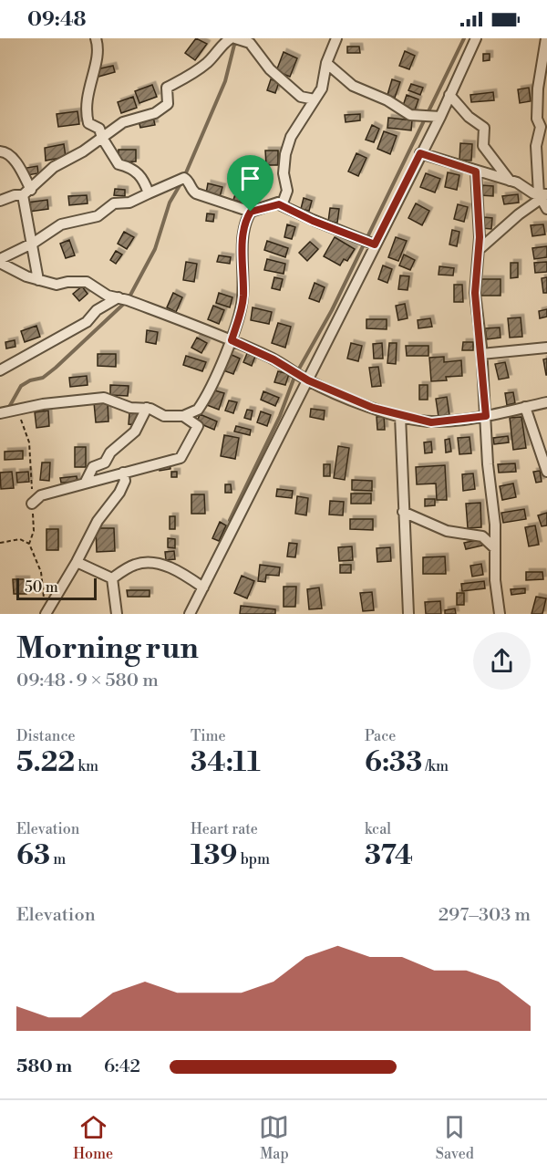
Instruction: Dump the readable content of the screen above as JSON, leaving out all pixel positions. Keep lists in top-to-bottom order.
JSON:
{
  "scale_bar": "50 m",
  "page": {
    "status": "09:48",
    "scale": "50 m",
    "heading": ["Morning run", "09:48 · 9 × 580 m"],
    "stats": [
      ["Distance", "5.22 km"],
      ["Time", "34:11"],
      ["Pace", "6:33 /km"],
      ["Elevation", "63 m"],
      ["Heart rate", "139 bpm"],
      ["kcal", "374"]
    ],
    "chart": ["Elevation", "297–303 m"],
    "list": [
      {
        "name": "580 m",
        "note": "6:42"
      }
    ],
    "tabs": ["Home", "Map", "Saved"]
  }
}
